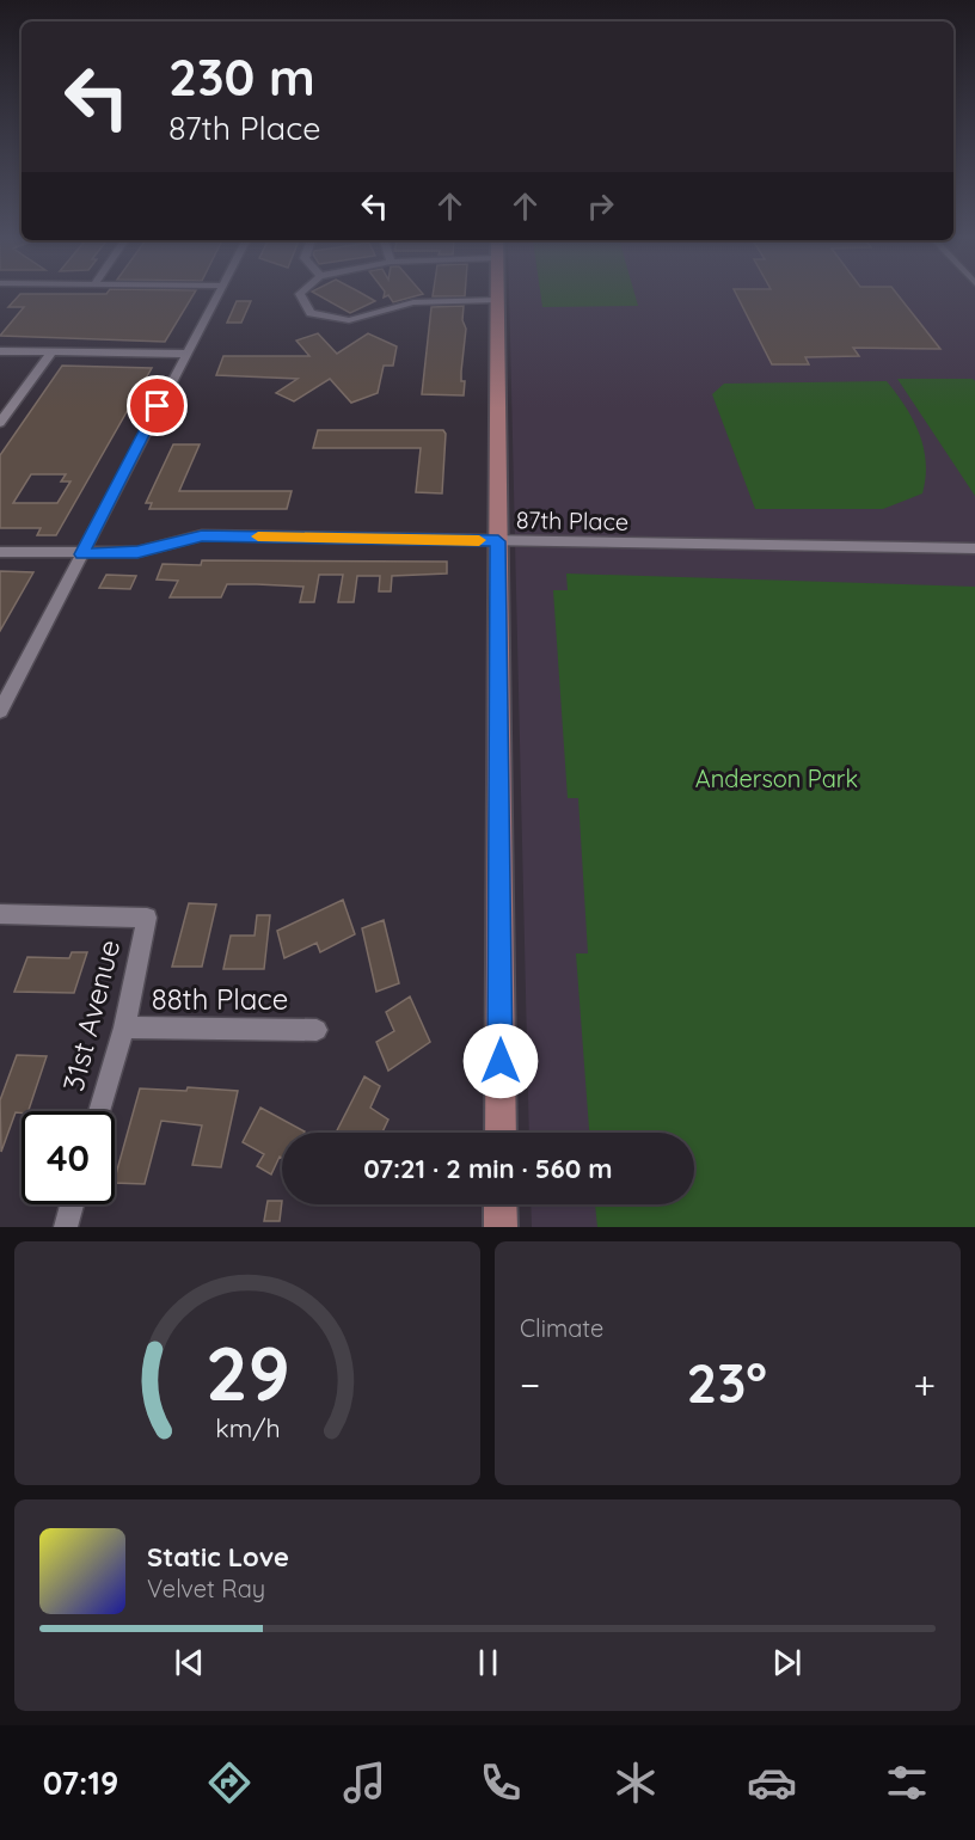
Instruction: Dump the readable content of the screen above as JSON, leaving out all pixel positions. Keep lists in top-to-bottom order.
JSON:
{
  "streets": {
    "street": ["87th Place", "88th Place", "31st Avenue"]
  },
  "crossings": [
    ["88th Place", "31st Avenue"]
  ],
  "parks": ["Anderson Park"],
  "page": {
    "turn": ["230 m", "87th Place"],
    "limit": "40",
    "trip": "07:21 · 2 min · 560 m",
    "tile": "Climate",
    "heat": ["−", "23°", "+"],
    "song": ["Static Love", "Velvet Ray"],
    "tabs": "07:19",
    "gauge": ["29", "km/h"]
  }
}
